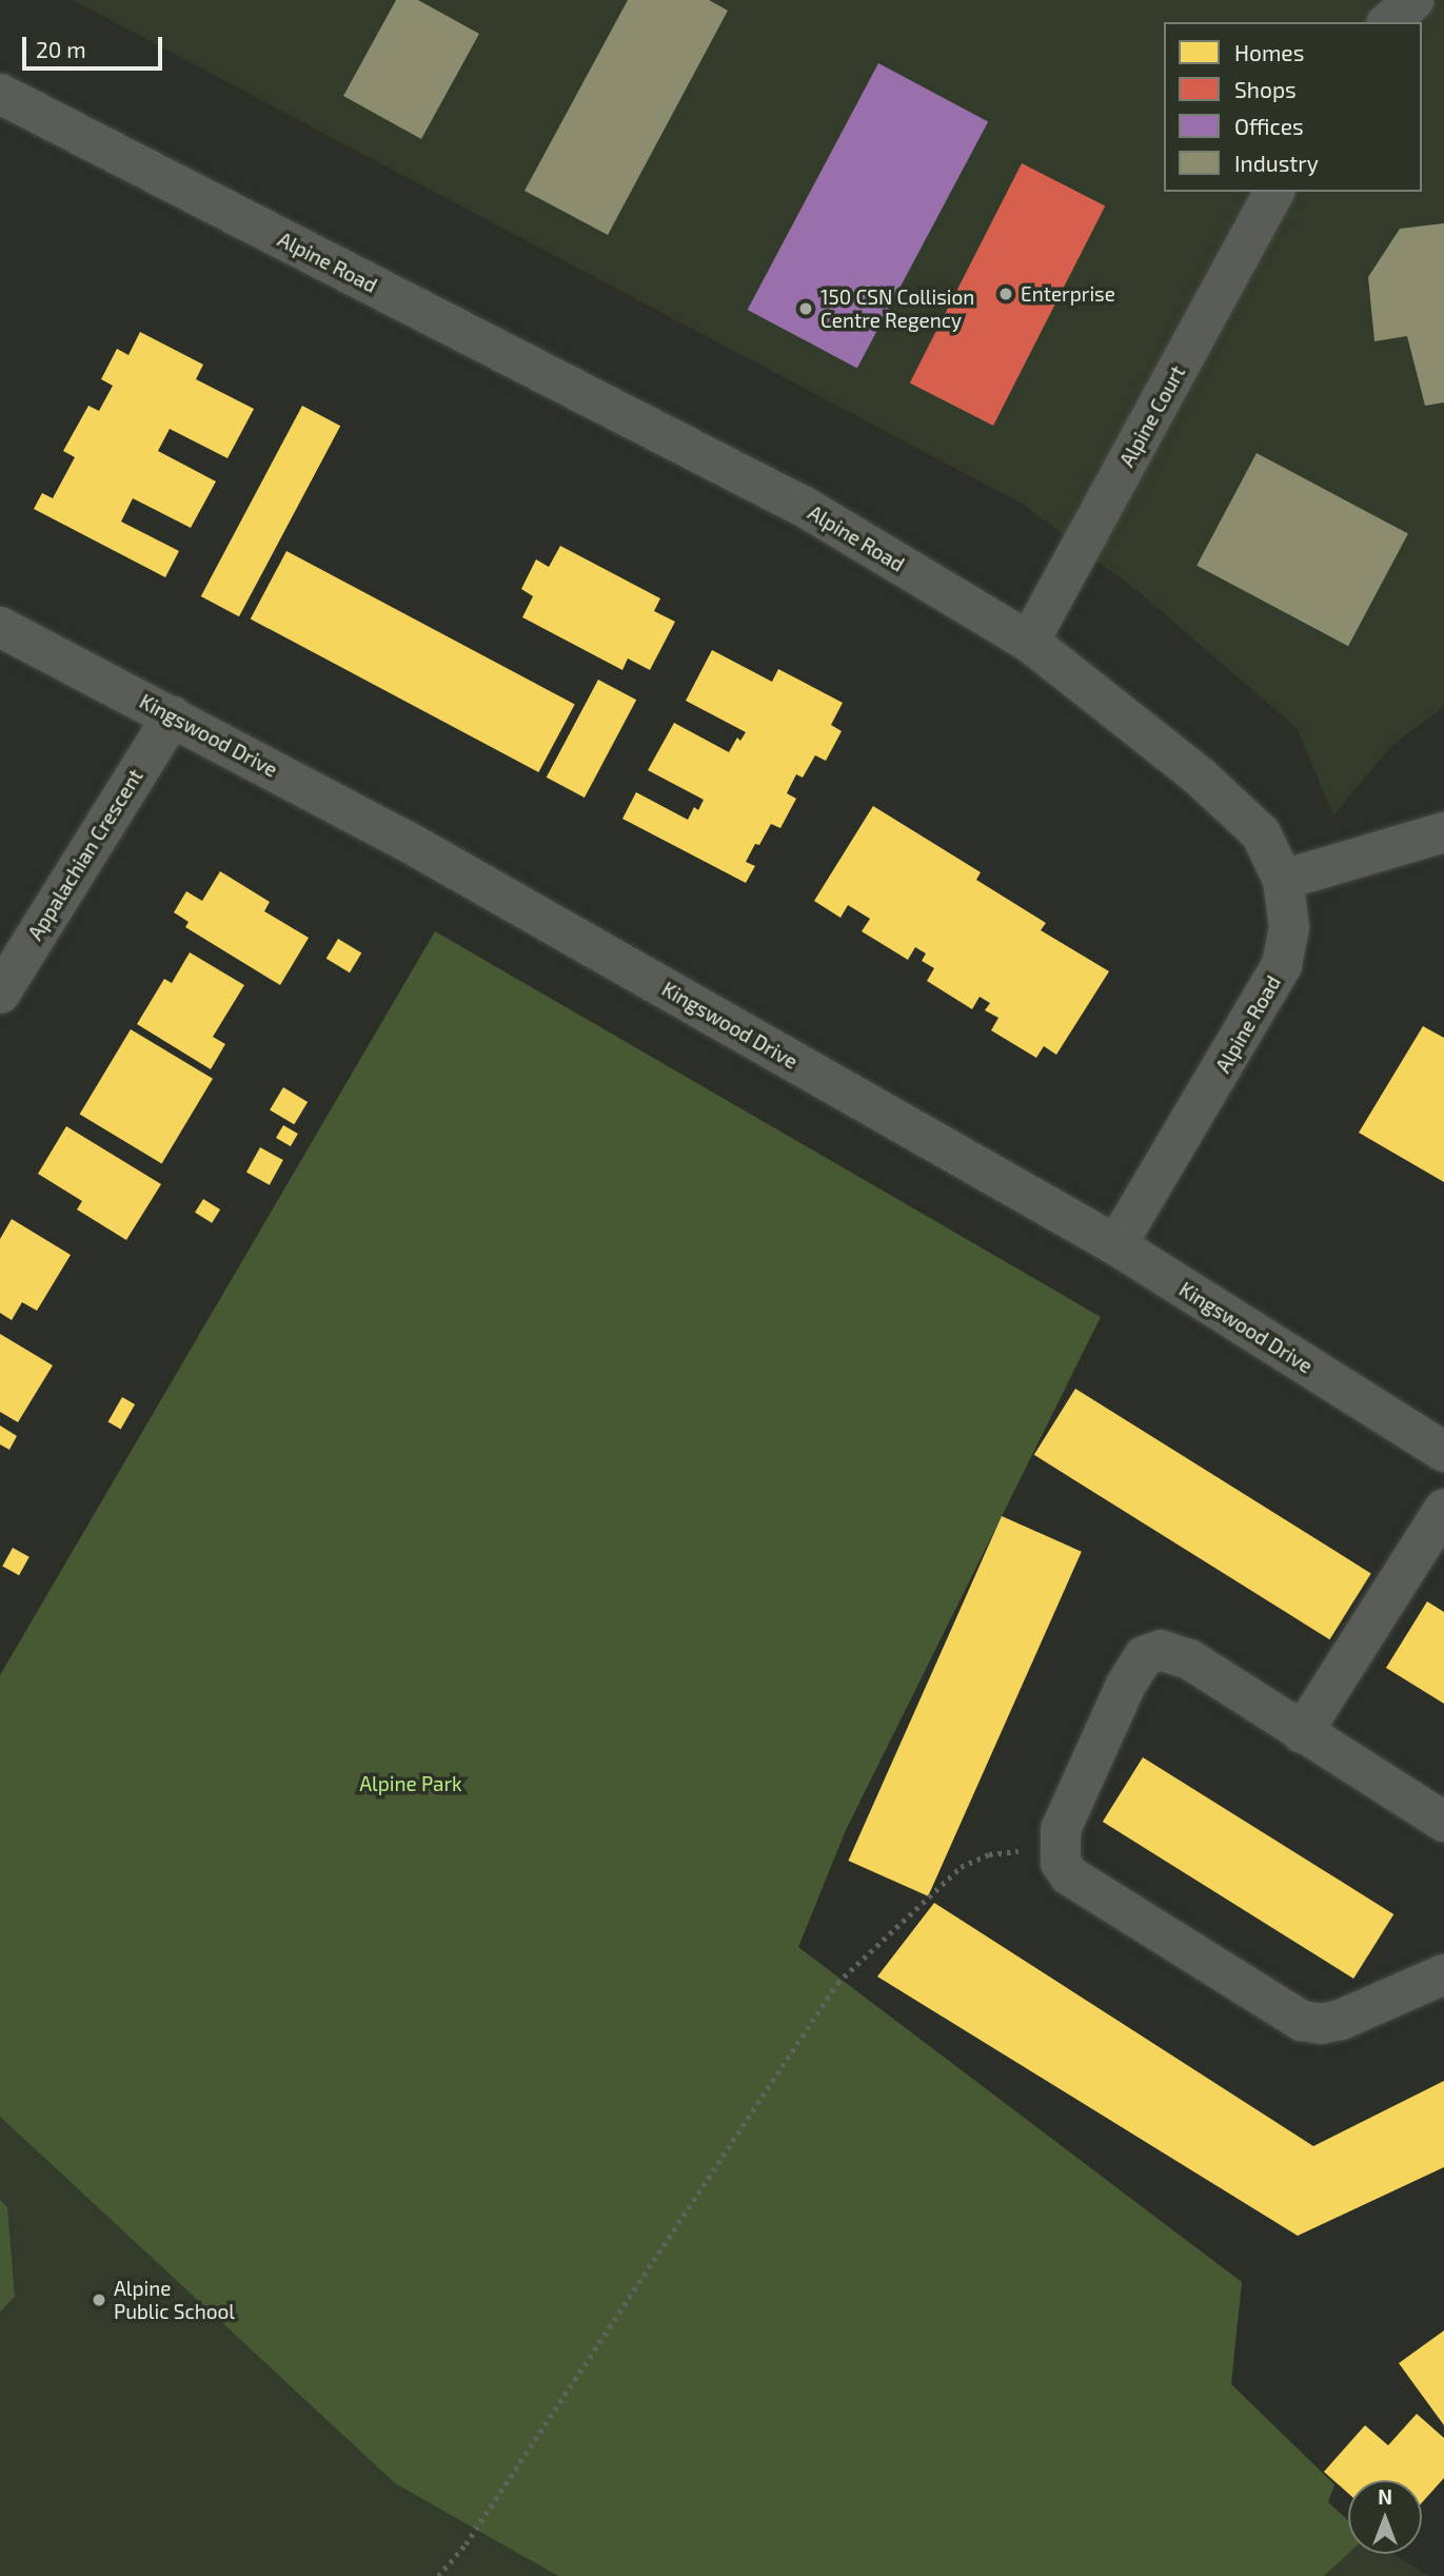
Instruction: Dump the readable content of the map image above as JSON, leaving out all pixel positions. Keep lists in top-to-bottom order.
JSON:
{
  "streets": {
    "street": [
      "Alpine Road",
      "Alpine Court",
      "Kingswood Drive",
      "Appalachian Crescent"
    ]
  },
  "crossings": [
    ["Alpine Road", "Alpine Court"],
    ["Alpine Road", "Kingswood Drive"],
    ["Kingswood Drive", "Appalachian Crescent"]
  ],
  "parks": ["Alpine Park"],
  "places": ["Enterprise", "150 CSN Collision Centre Regency", "Alpine Public School"],
  "legend": [
    "Homes",
    "Shops",
    "Offices",
    "Industry"
  ],
  "scale_bar": "20 m",
  "north": "top"
}
